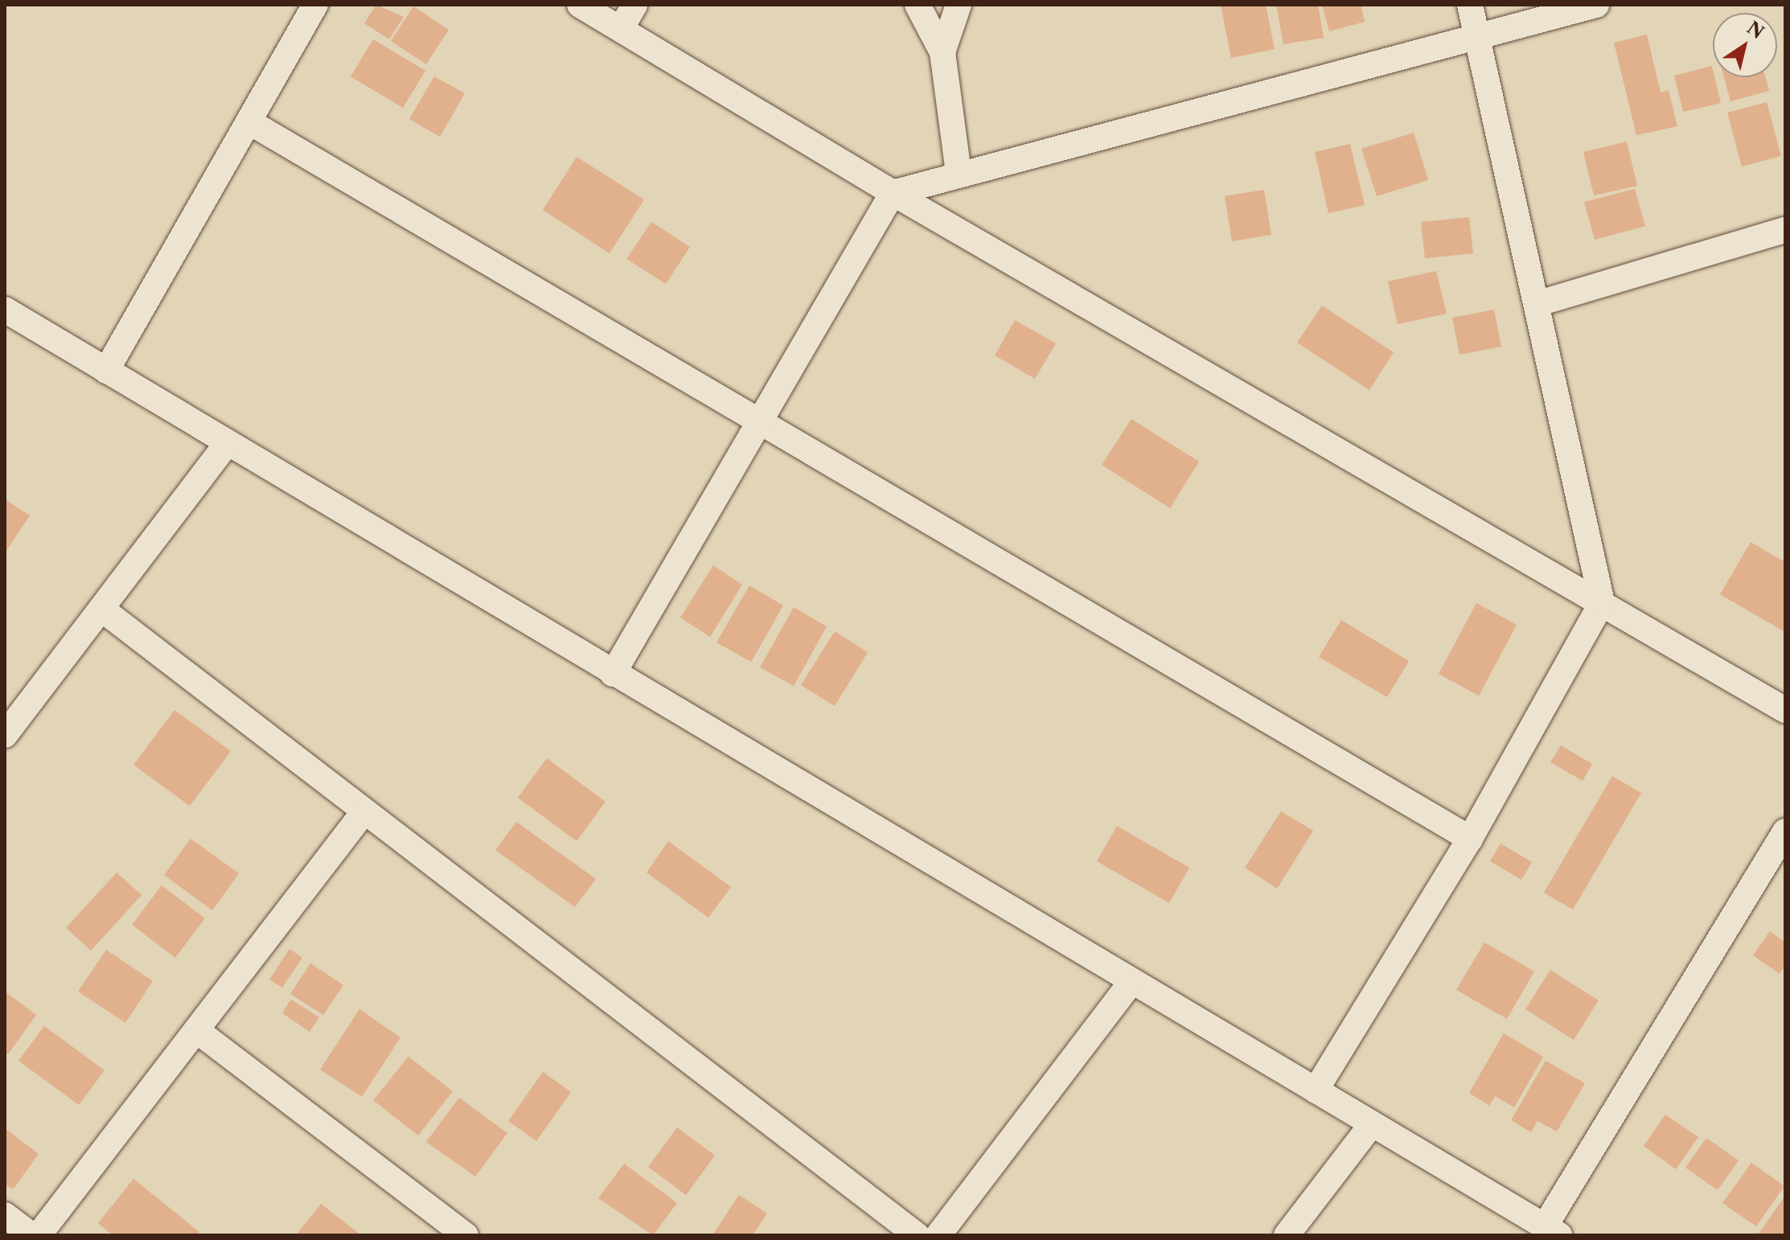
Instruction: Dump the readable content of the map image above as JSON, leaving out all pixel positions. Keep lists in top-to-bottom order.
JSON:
{
  "north": "top right"
}
